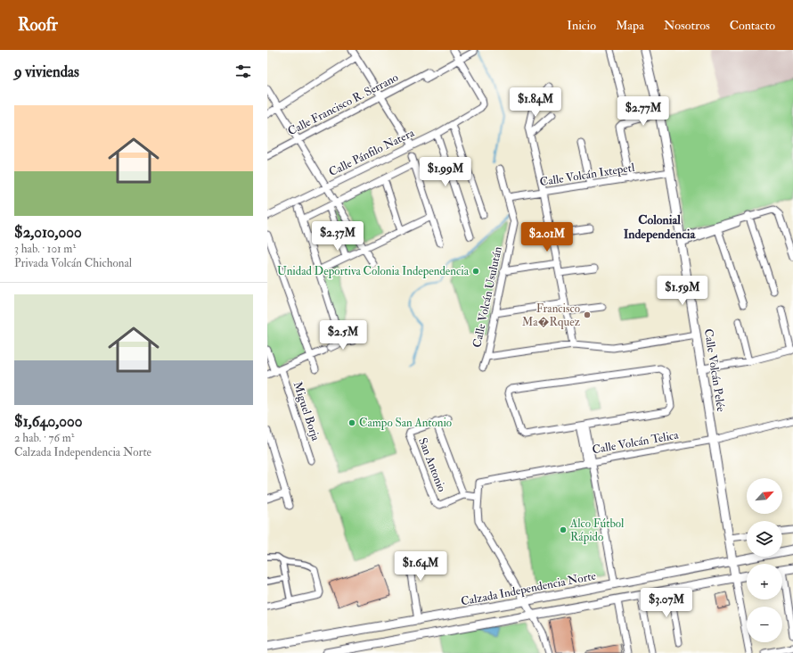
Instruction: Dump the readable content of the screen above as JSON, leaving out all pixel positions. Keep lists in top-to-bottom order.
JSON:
{
  "streets": {
    "street": [
      "Calle Francisco R. Serrano",
      "Calle Pánfilo Natera",
      "Calle Volcán Ixtepetl",
      "Calle Volcán Usulután",
      "Calle Volcán Pelée",
      "Miguel Borja",
      "Calle Volcán Telica",
      "San Antonio",
      "Calzada Independencia Norte"
    ]
  },
  "crossings": [
    ["Calle Volcán Ixtepetl", "Calle Volcán Usulután"],
    ["Calle Volcán Ixtepetl", "Calle Volcán Pelée"],
    ["Calle Volcán Pelée", "Calle Volcán Telica"],
    ["Calle Volcán Pelée", "Calzada Independencia Norte"],
    ["Calle Volcán Telica", "San Antonio"]
  ],
  "districts": ["Colonial Independencia"],
  "places": [
    "Unidad Deportiva Colonia Independencia",
    "Francisco Ma�Rquez",
    "Campo San Antonio",
    "Alco Fútbol Rápido"
  ],
  "north": "top right",
  "page": {
    "header": "Roofr",
    "nav": [
      "Inicio",
      "Mapa",
      "Nosotros",
      "Contacto"
    ],
    "heading": "9 viviendas",
    "price": [
      "$1.84M",
      "$2.77M",
      "$1.99M",
      "$2.37M",
      "$2.01M",
      "$1.59M",
      "$2.5M",
      "$1.64M",
      "$3.07M"
    ],
    "list": [
      {
        "name": "$2,010,000",
        "note": "3 hab. · 101 m² · Privada Volcán Chichonal"
      },
      {
        "name": "$1,640,000",
        "note": "2 hab. · 76 m² · Calzada Independencia Norte"
      }
    ],
    "map_buttons": ["+", "−"]
  }
}
